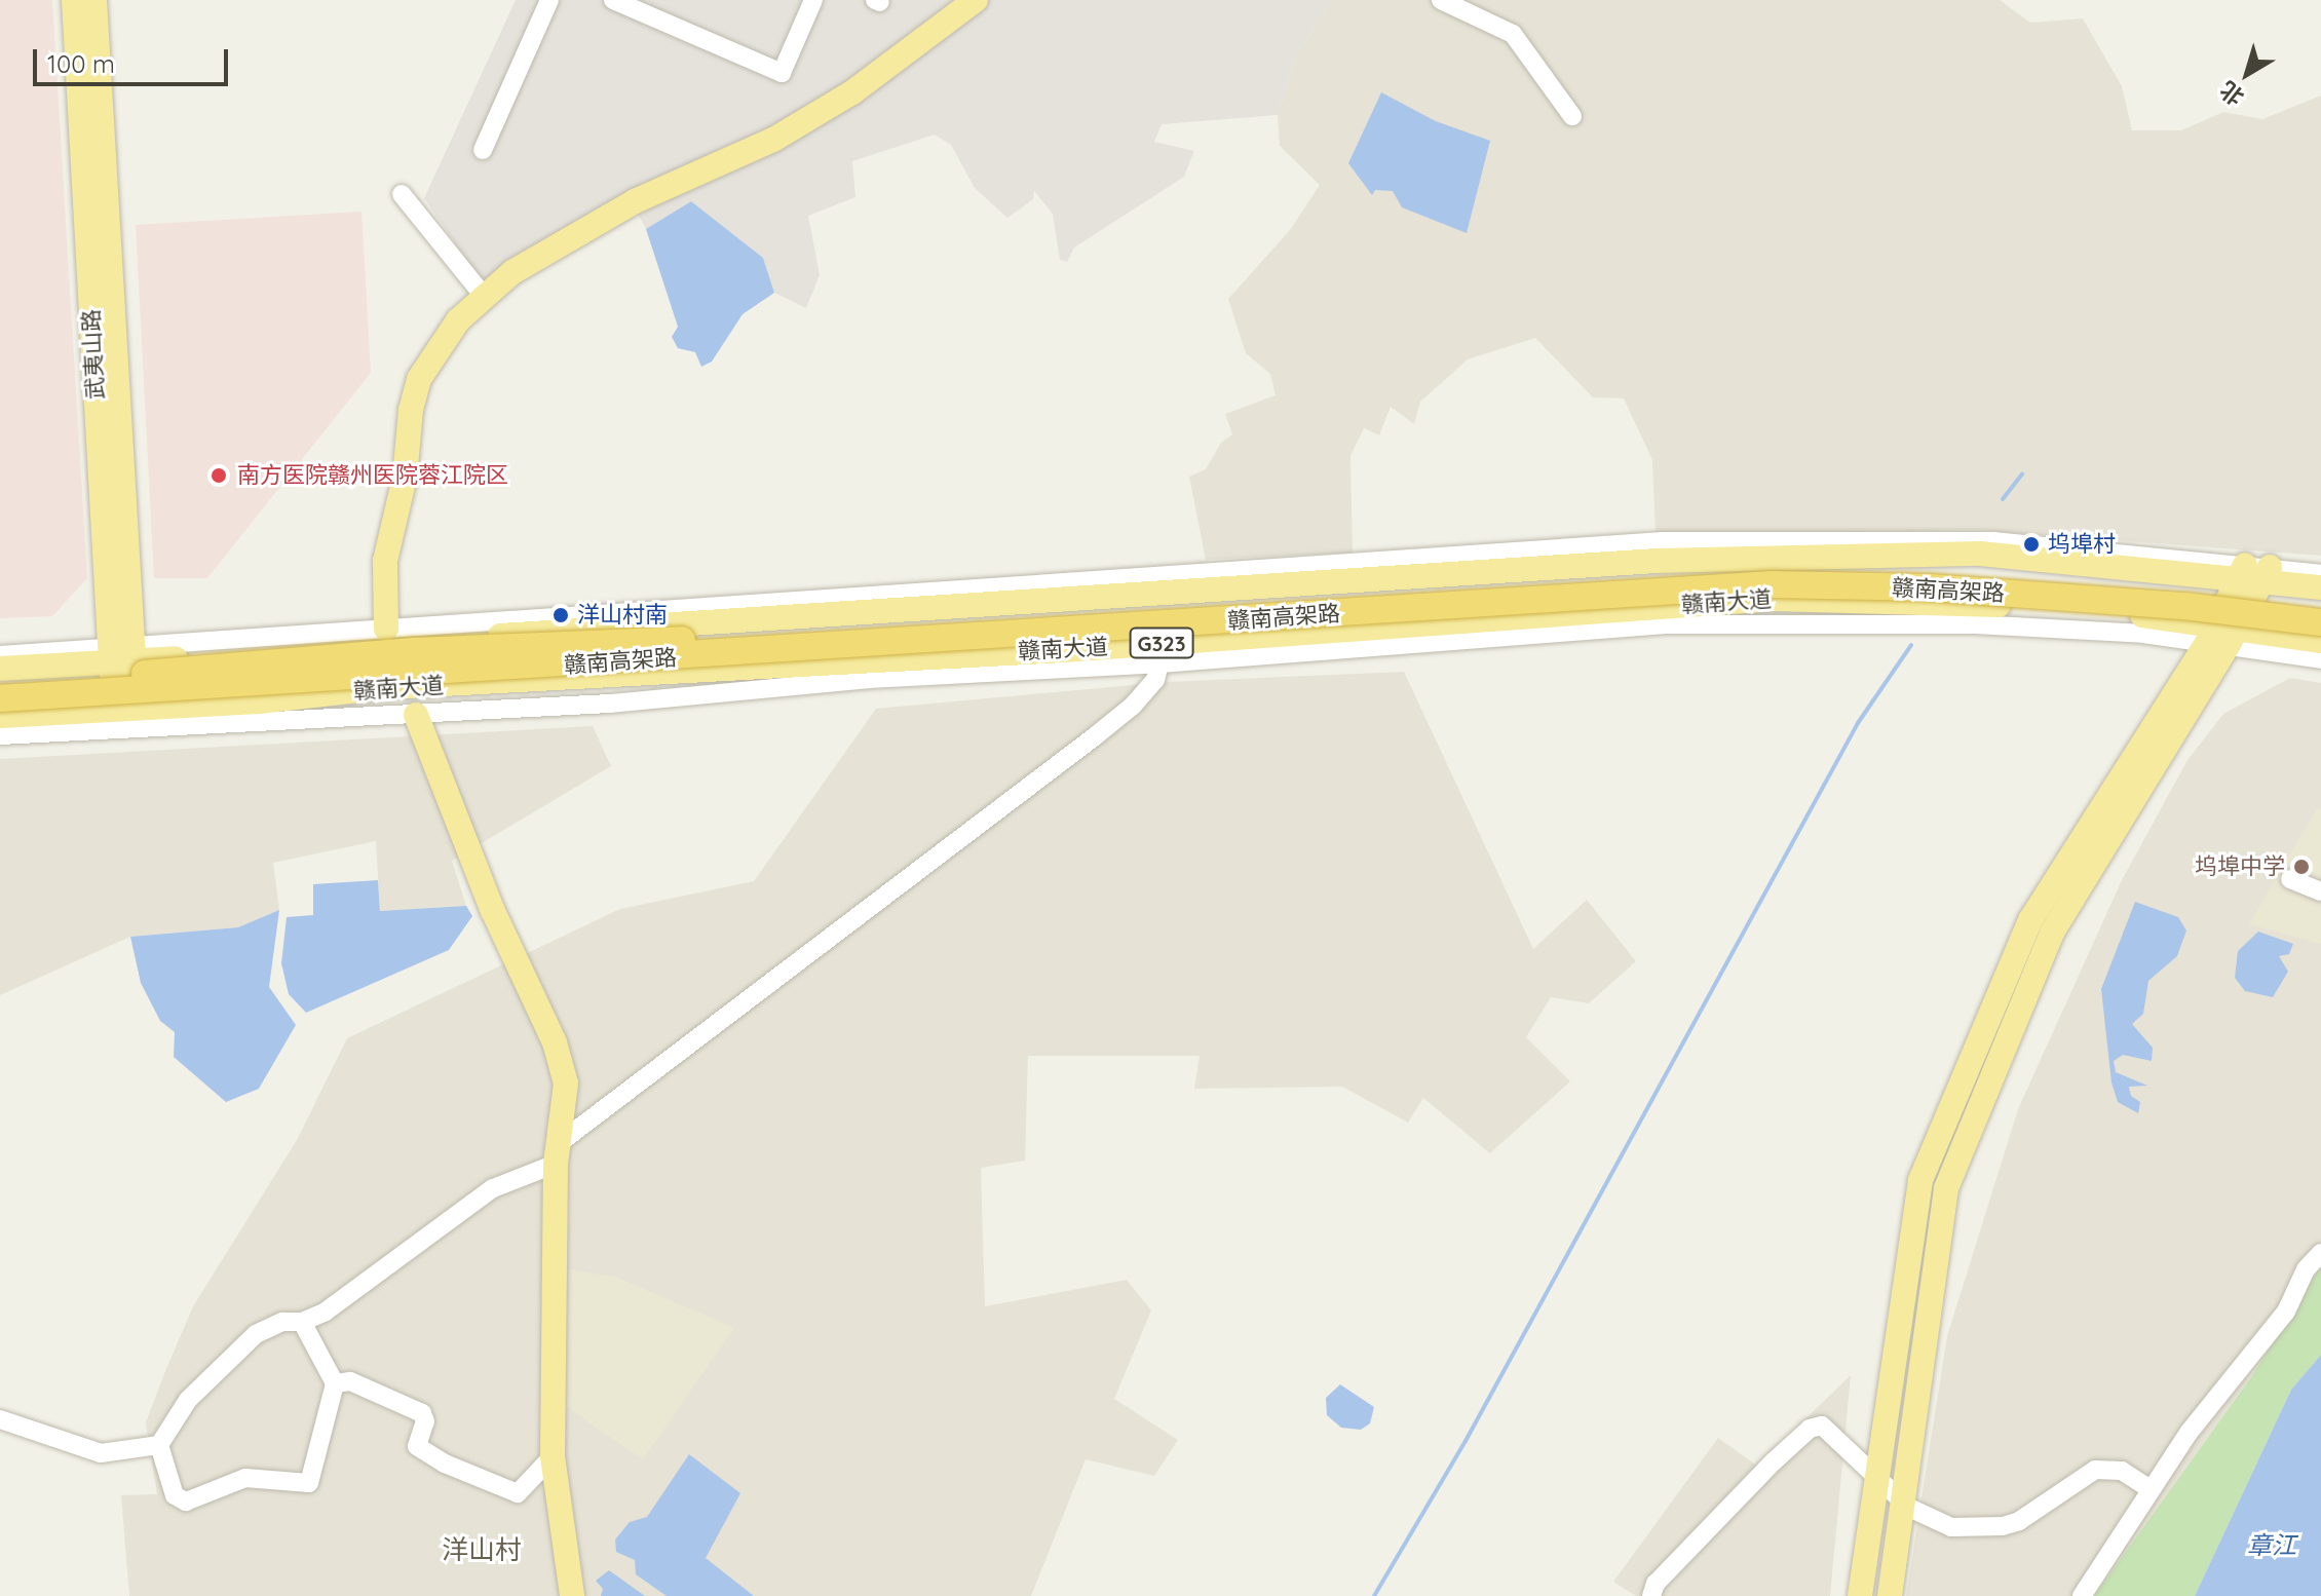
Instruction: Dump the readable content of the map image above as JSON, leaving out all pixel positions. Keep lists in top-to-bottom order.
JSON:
{
  "streets": {
    "highway": ["赣南高架路"],
    "main road": ["武夷山路", "赣南大道", "G323"]
  },
  "crossings": [
    ["武夷山路", "赣南大道"],
    ["赣南高架路", "赣南大道"]
  ],
  "districts": ["洋山村"],
  "water": ["章江"],
  "places": [
    "南方医院赣州医院蓉江院区",
    "坞埠村",
    "洋山村南",
    "坞埠中学"
  ],
  "scale_bar": "100 m",
  "north": "bottom left"
}
